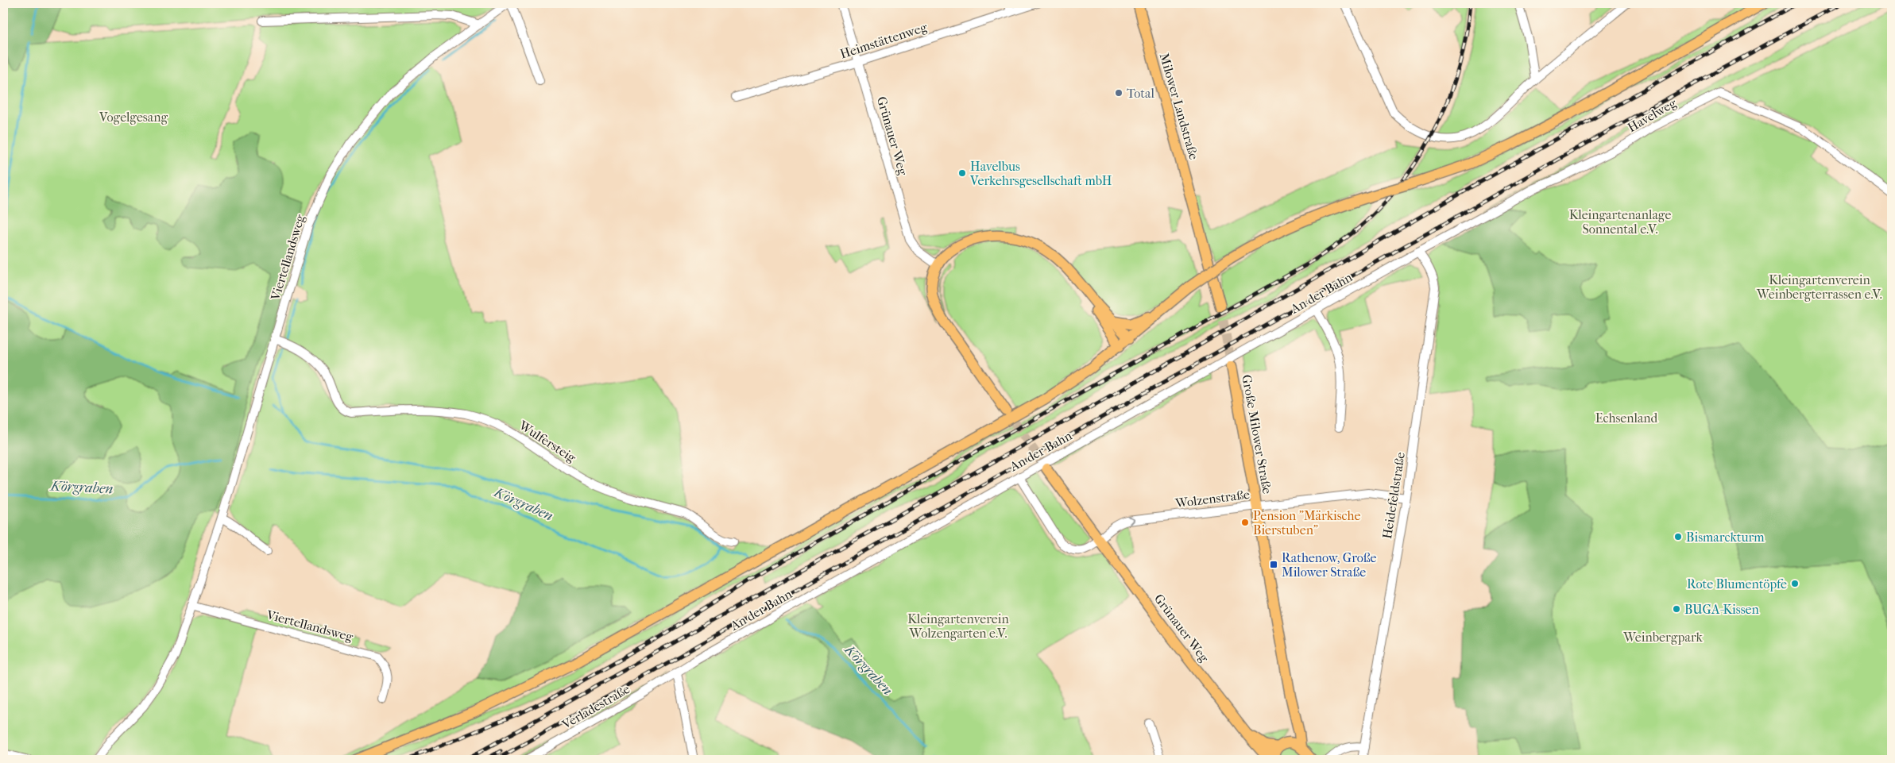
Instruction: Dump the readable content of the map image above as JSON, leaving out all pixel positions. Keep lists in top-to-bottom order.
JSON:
{
  "streets": {
    "main road": ["Milower Landstraße", "Grünauer Weg", "Große Milower Straße"],
    "street": [
      "Heimstättenweg",
      "Havelweg",
      "Viertellandsweg",
      "An der Bahn",
      "Wulfersteig",
      "Heidefeldstraße",
      "Wolzenstraße",
      "Verladestraße"
    ]
  },
  "crossings": [
    ["Heimstättenweg", "Grünauer Weg"],
    ["Havelweg", "An der Bahn"],
    ["Havelweg", "Heidefeldstraße"],
    ["Grünauer Weg", "Wolzenstraße"],
    ["Viertellandsweg", "Wulfersteig"],
    ["An der Bahn", "Heidefeldstraße"],
    ["An der Bahn", "Verladestraße"],
    ["Große Milower Straße", "Wolzenstraße"],
    ["Heidefeldstraße", "Wolzenstraße"]
  ],
  "one_way": ["Wolzenstraße"],
  "water": ["Körgraben"],
  "parks": [
    "Vogelgesang",
    "Kleingartenanlage Sonnental e.V.",
    "Kleingartenverein Weinbergterrassen e.V.",
    "Echsenland",
    "Kleingartenverein Wolzengarten e.V.",
    "Weinbergpark"
  ],
  "places": {
    "other": [
      "Total",
      "Havelbus Verkehrsgesellschaft mbH",
      "Pension \"Märkische Bierstuben\"",
      "Bismarckturm",
      "Rote Blumentöpfe",
      "BUGA-Kissen"
    ],
    "transit": ["Rathenow, Große Milower Straße"]
  }
}
